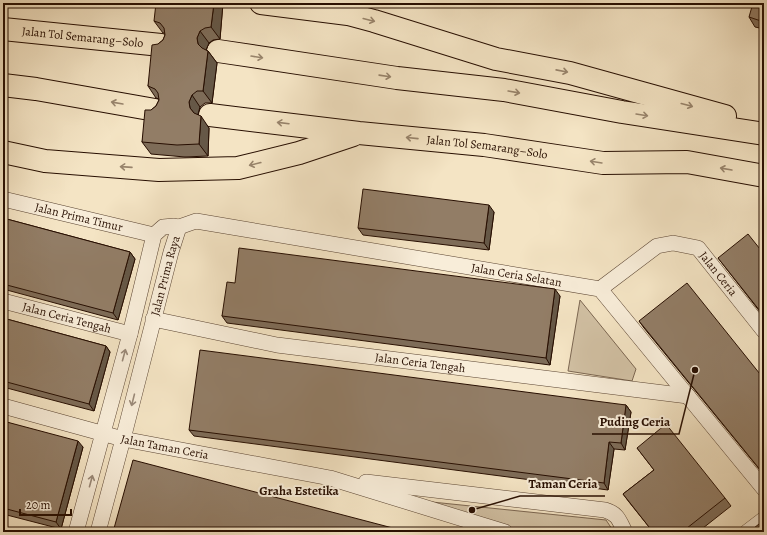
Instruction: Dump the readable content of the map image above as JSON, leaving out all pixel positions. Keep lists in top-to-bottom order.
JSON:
{
  "streets": {
    "highway": ["Jalan Tol Semarang–Solo"],
    "street": [
      "Jalan Prima Timur",
      "Jalan Ceria",
      "Jalan Prima Raya",
      "Jalan Ceria Selatan",
      "Jalan Ceria Tengah",
      "Jalan Taman Ceria"
    ]
  },
  "crossings": [
    ["Jalan Prima Timur", "Jalan Prima Raya"],
    ["Jalan Ceria", "Jalan Ceria Selatan"],
    ["Jalan Prima Raya", "Jalan Ceria Selatan"],
    ["Jalan Prima Raya", "Jalan Ceria Tengah"],
    ["Jalan Prima Raya", "Jalan Taman Ceria"]
  ],
  "districts": ["Graha Estetika"],
  "places": ["Puding Ceria", "Taman Ceria"],
  "scale_bar": "20 m"
}
